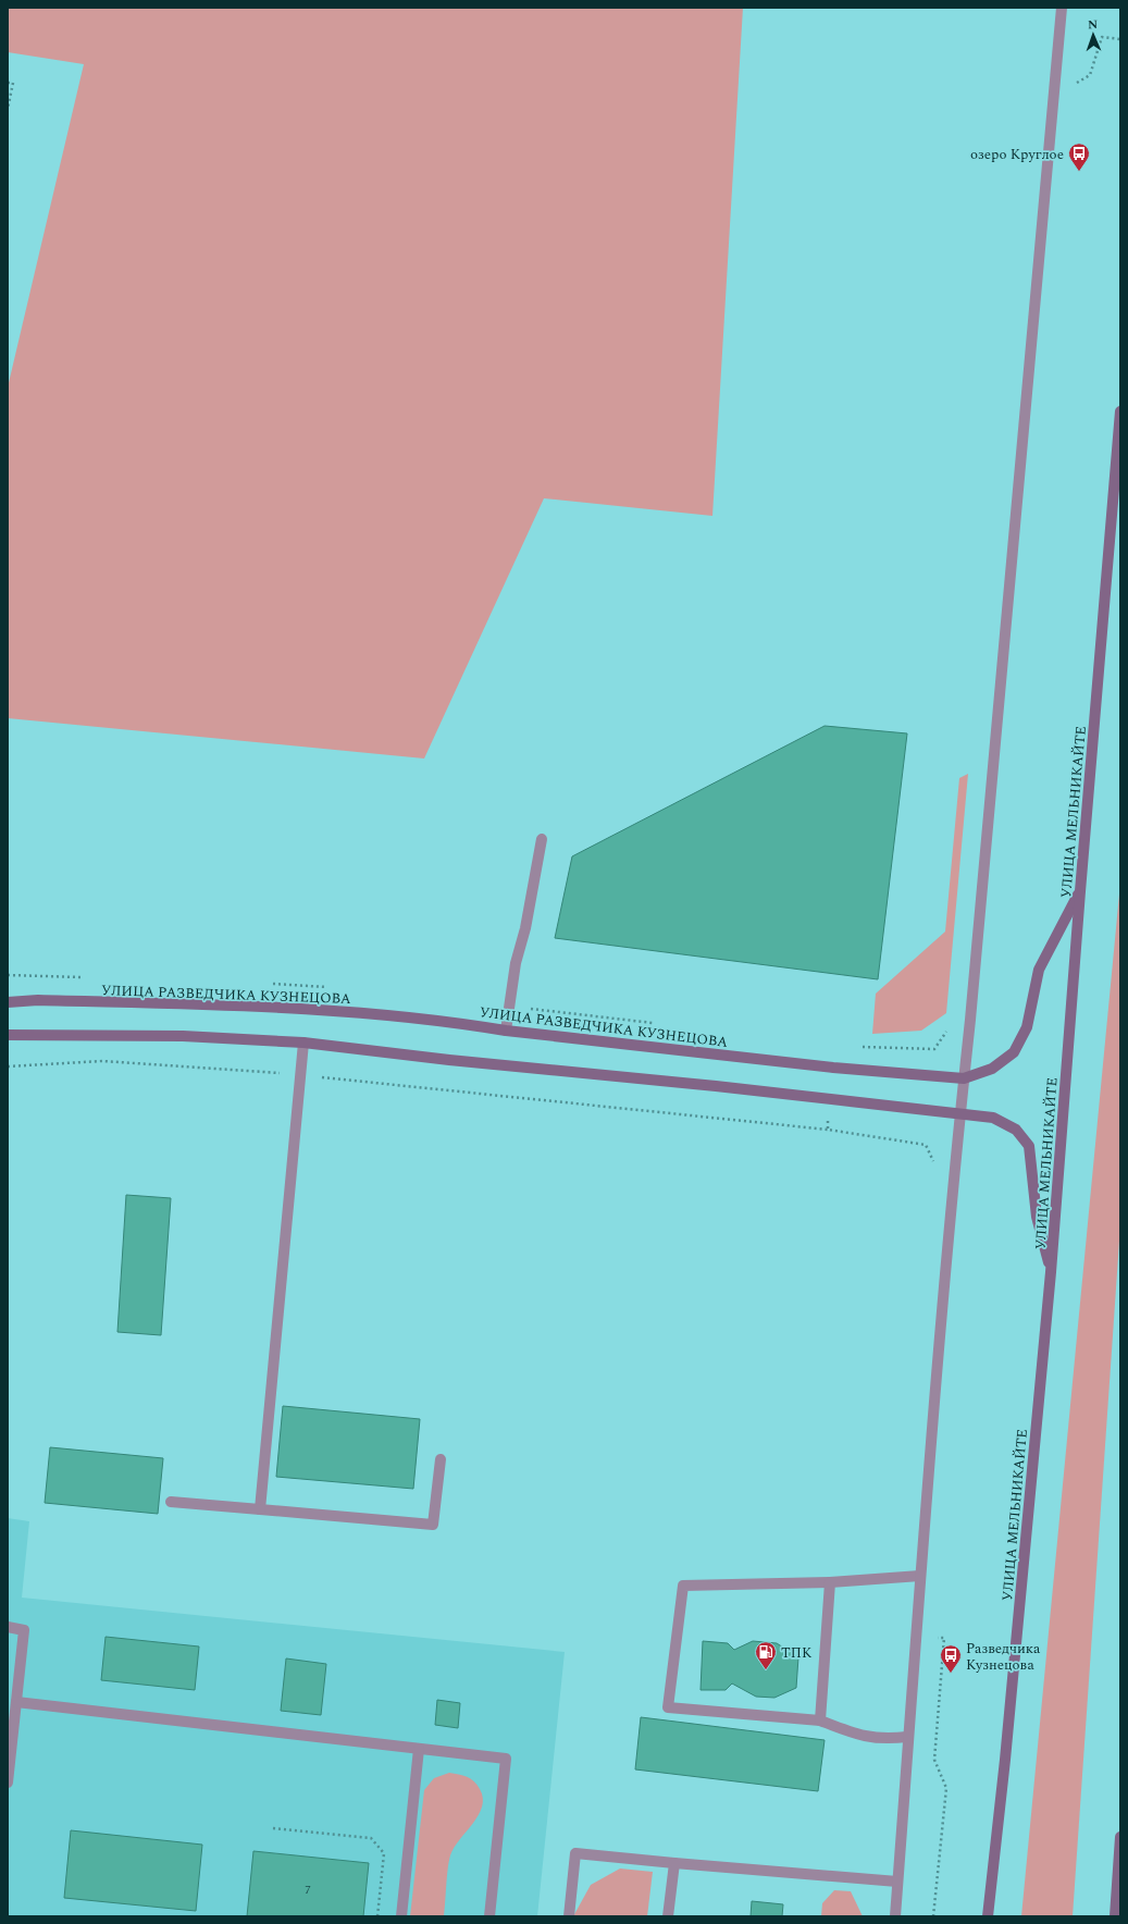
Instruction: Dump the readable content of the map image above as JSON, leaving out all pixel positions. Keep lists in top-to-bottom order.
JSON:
{
  "streets": {
    "main road": ["УЛИЦА МЕЛЬНИКАЙТЕ", "УЛИЦА РАЗВЕДЧИКА КУЗНЕЦОВА"]
  },
  "crossings": [
    ["УЛИЦА МЕЛЬНИКАЙТЕ", "УЛИЦА РАЗВЕДЧИКА КУЗНЕЦОВА"]
  ],
  "places": {
    "bus stop": ["озеро Круглое", "Разведчика Кузнецова"],
    "fuel station": ["ТПК"]
  },
  "house_numbers": ["7"],
  "north": "top"
}
